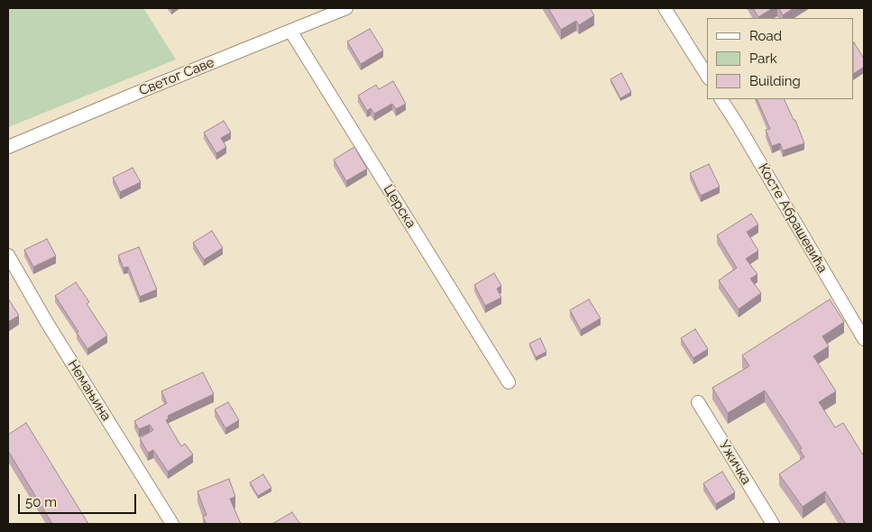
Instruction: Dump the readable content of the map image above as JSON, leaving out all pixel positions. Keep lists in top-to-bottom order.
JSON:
{
  "streets": {
    "street": [
      "Светог Саве",
      "Церска",
      "Косте Абрашевића",
      "Немањина",
      "Ужичка"
    ]
  },
  "crossings": [
    ["Светог Саве", "Церска"]
  ],
  "legend": ["Road", "Park", "Building"],
  "scale_bar": "50 m"
}
